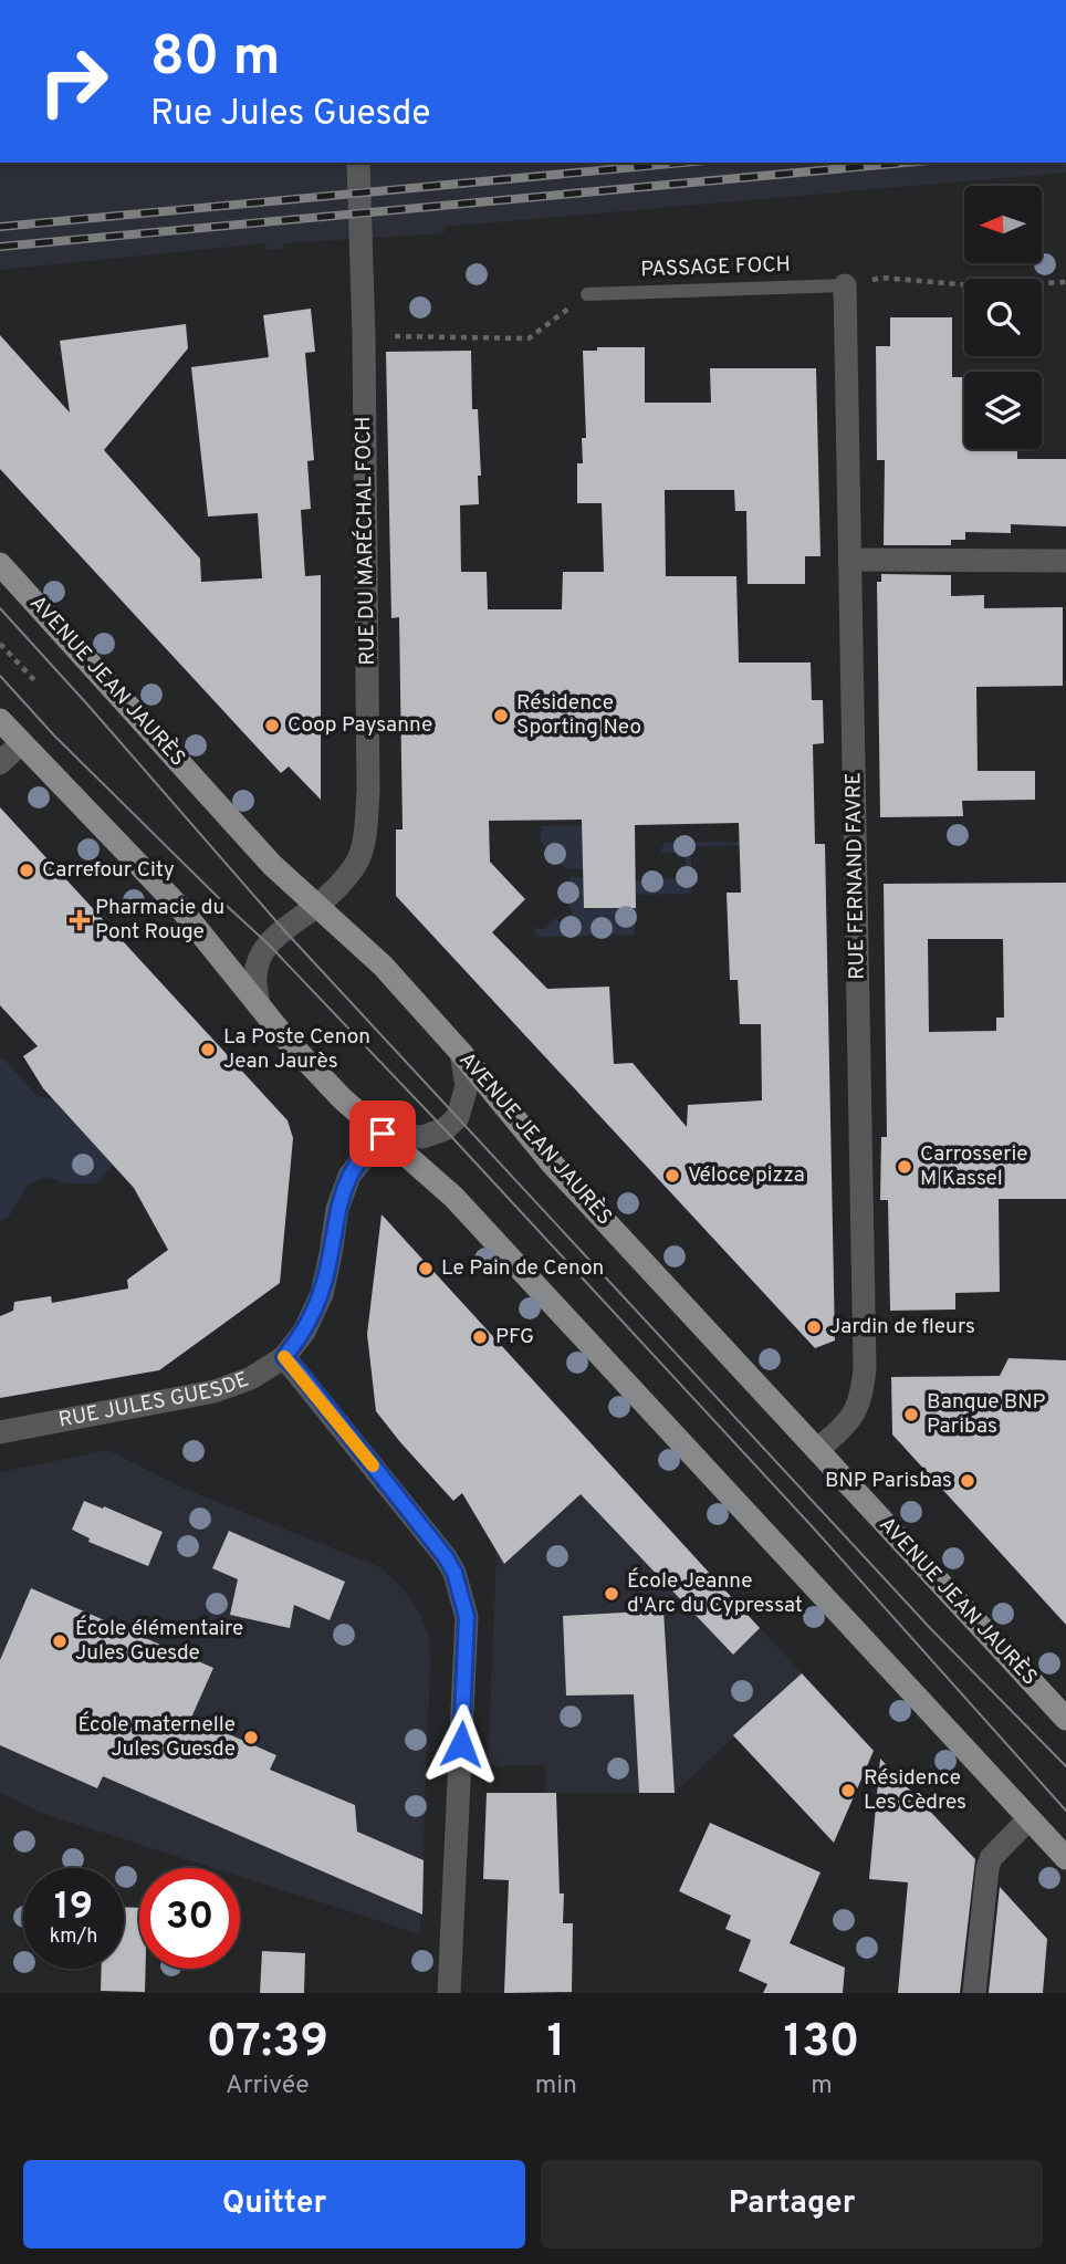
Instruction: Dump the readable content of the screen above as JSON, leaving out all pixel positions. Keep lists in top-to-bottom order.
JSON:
{
  "streets": {
    "main road": ["AVENUE JEAN JAURÈS"],
    "street": ["RUE DU MARÉCHAL FOCH", "RUE FERNAND FAVRE", "RUE JULES GUESDE"],
    "lane": ["PASSAGE FOCH"]
  },
  "crossings": [
    ["PASSAGE FOCH", "RUE FERNAND FAVRE"],
    ["RUE DU MARÉCHAL FOCH", "AVENUE JEAN JAURÈS"],
    ["AVENUE JEAN JAURÈS", "RUE FERNAND FAVRE"]
  ],
  "places": {
    "other": [
      "Résidence Sporting Neo",
      "Coop Paysanne",
      "Carrefour City",
      "La Poste Cenon Jean Jaurès",
      "Carrosserie M Kassel",
      "Véloce pizza",
      "Le Pain de Cenon",
      "Jardin de fleurs",
      "PFG",
      "Banque BNP Paribas",
      "BNP Parisbas",
      "École Jeanne d'Arc du Cypressat",
      "École élémentaire Jules Guesde",
      "École maternelle Jules Guesde",
      "Résidence Les Cèdres"
    ],
    "health": ["Pharmacie du Pont Rouge"]
  },
  "north": "left",
  "page": {
    "turn": ["80 m", "Rue Jules Guesde"],
    "speed": "19 km/h",
    "limit": "30",
    "eta": [
      "07:39",
      "Arrivée",
      "1",
      "min",
      "130",
      "m"
    ],
    "buttons": ["Quitter", "Partager"]
  }
}
